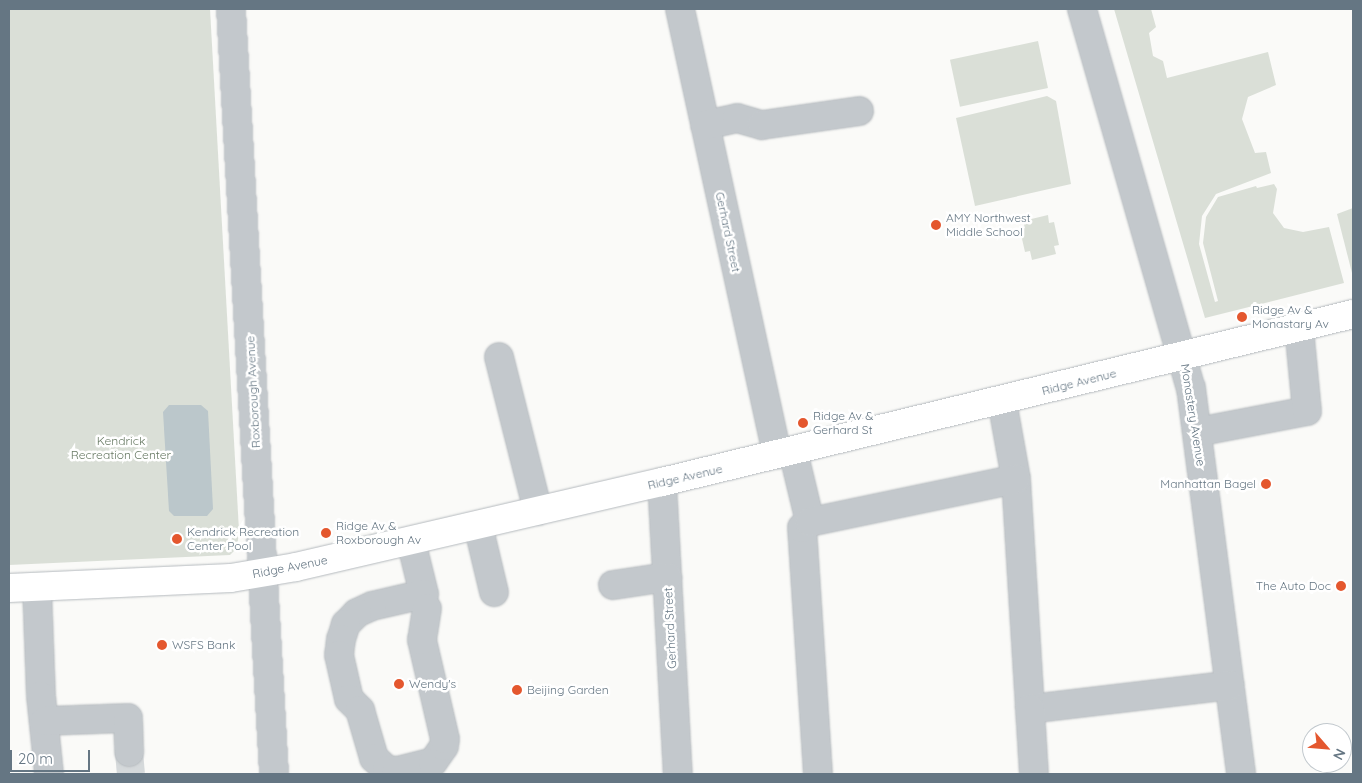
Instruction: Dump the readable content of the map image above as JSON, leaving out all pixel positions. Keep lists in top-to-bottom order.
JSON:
{
  "streets": {
    "main road": ["Ridge Avenue"],
    "street": ["Gerhard Street", "Roxborough Avenue", "Monastery Avenue"]
  },
  "crossings": [
    ["Gerhard Street", "Ridge Avenue"],
    ["Ridge Avenue", "Roxborough Avenue"],
    ["Ridge Avenue", "Monastery Avenue"]
  ],
  "parks": ["Kendrick Recreation Center"],
  "places": [
    "AMY Northwest Middle School",
    "Ridge Av & Monastary Av",
    "Ridge Av & Gerhard St",
    "Manhattan Bagel",
    "Ridge Av & Roxborough Av",
    "Kendrick Recreation Center Pool",
    "The Auto Doc",
    "WSFS Bank",
    "Wendy's",
    "Beijing Garden"
  ],
  "scale_bar": "20 m",
  "north": "bottom right"
}
